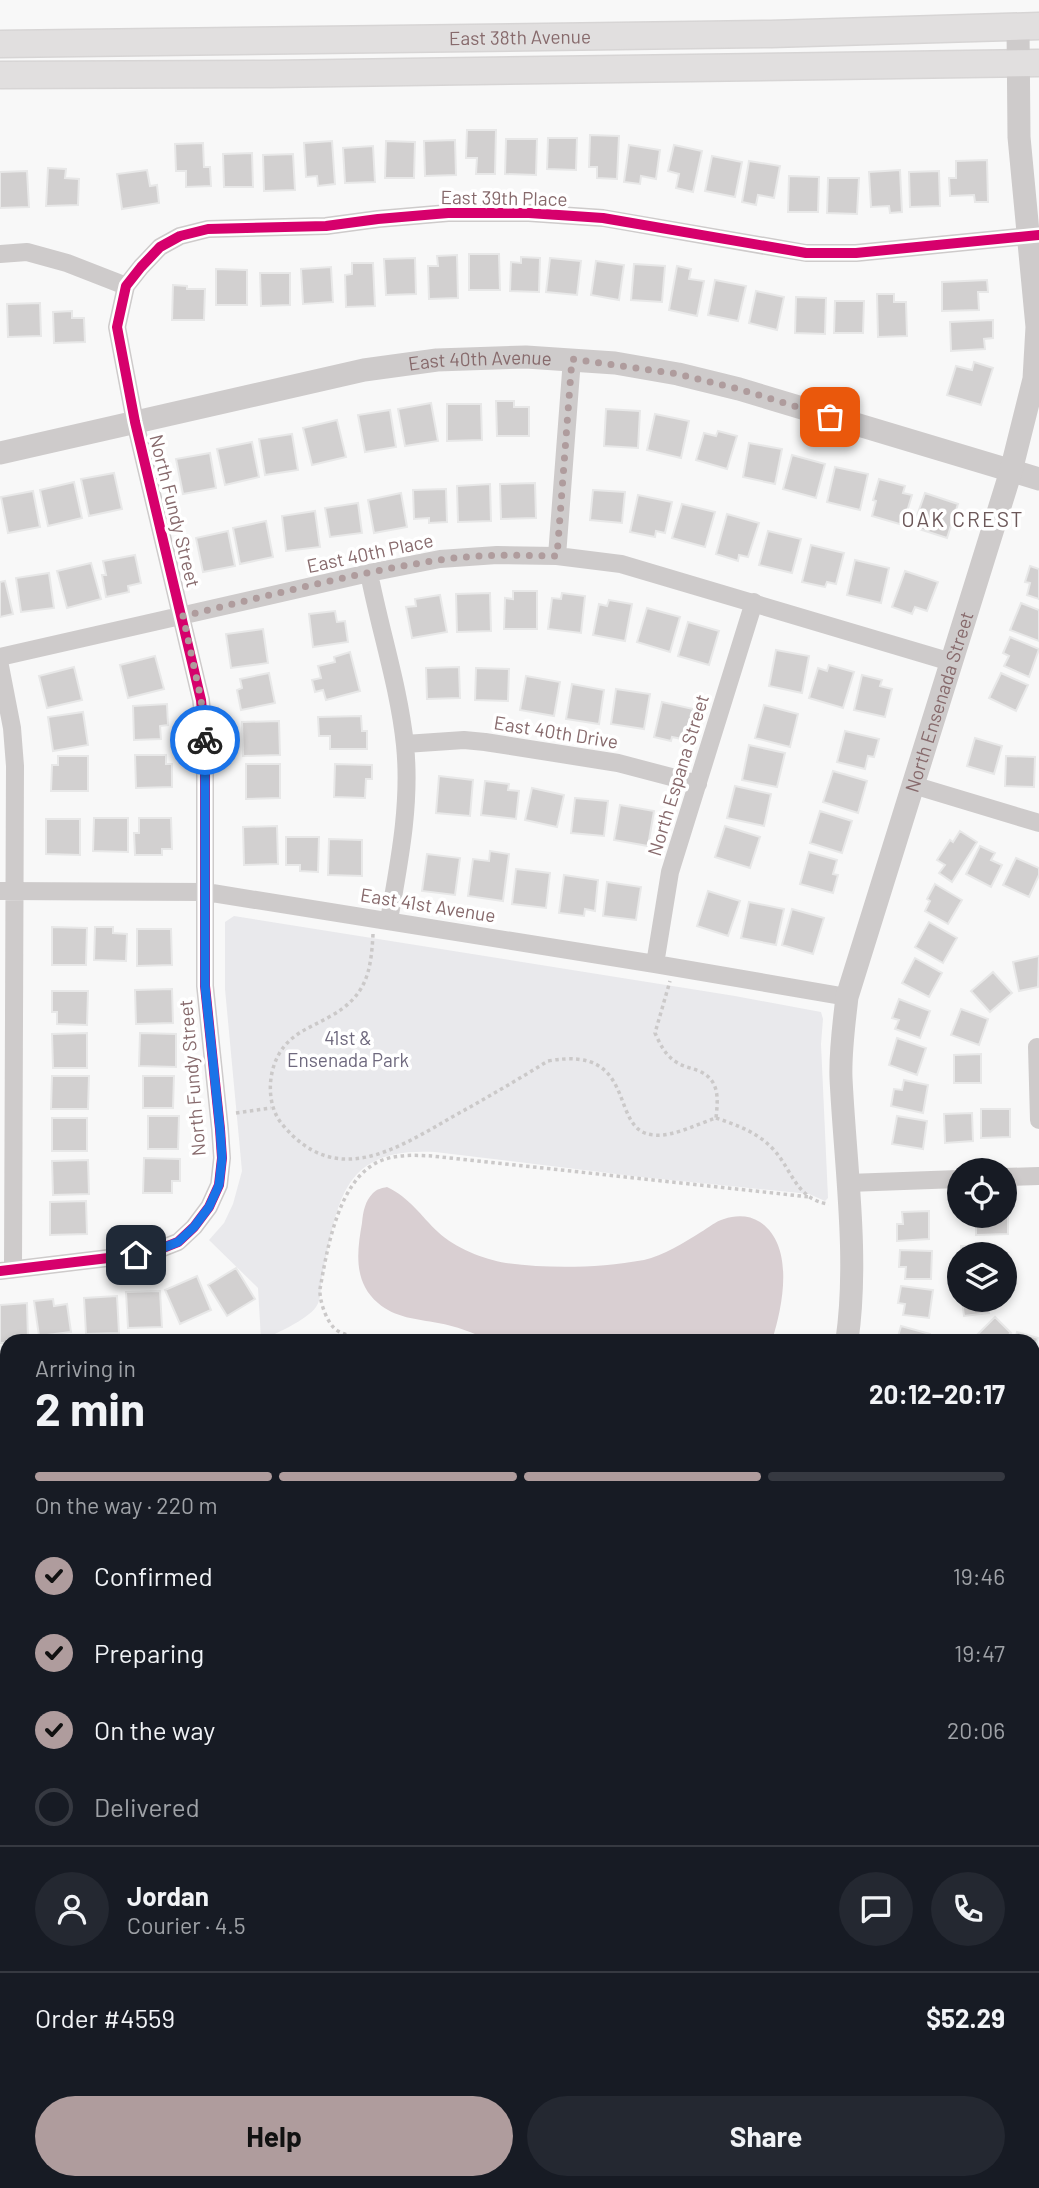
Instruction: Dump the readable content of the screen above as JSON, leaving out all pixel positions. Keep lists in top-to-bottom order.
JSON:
{
  "streets": {
    "main road": ["East 38th Avenue"],
    "street": [
      "East 39th Place",
      "East 40th Avenue",
      "North Fundy Street",
      "East 40th Place",
      "North Ensenada Street",
      "East 40th Drive",
      "North Espana Street",
      "East 41st Avenue"
    ]
  },
  "crossings": [
    ["East 38th Avenue", "North Ensenada Street"],
    ["East 39th Place", "East 40th Avenue"],
    ["East 39th Place", "North Fundy Street"],
    ["East 39th Place", "North Ensenada Street"],
    ["East 40th Avenue", "North Fundy Street"],
    ["East 40th Avenue", "North Ensenada Street"],
    ["North Fundy Street", "East 40th Place"],
    ["North Fundy Street", "East 41st Avenue"],
    ["East 40th Place", "North Ensenada Street"],
    ["East 40th Place", "North Espana Street"],
    ["North Ensenada Street", "East 41st Avenue"],
    ["East 40th Drive", "North Espana Street"],
    ["North Espana Street", "East 41st Avenue"]
  ],
  "districts": ["OAK CREST"],
  "parks": ["41st & Ensenada Park"],
  "page": {
    "heading": ["2 min", "Arriving in", "20:12–20:17"],
    "panel": [
      "Jordan",
      "Courier · 4.5",
      "Order #4559",
      "$52.29"
    ],
    "bar": "On the way · 220 m",
    "list": [
      ["Confirmed", "19:46"],
      ["Preparing", "19:47"],
      ["On the way", "20:06"],
      "Delivered"
    ],
    "buttons": ["Help", "Share"]
  }
}
